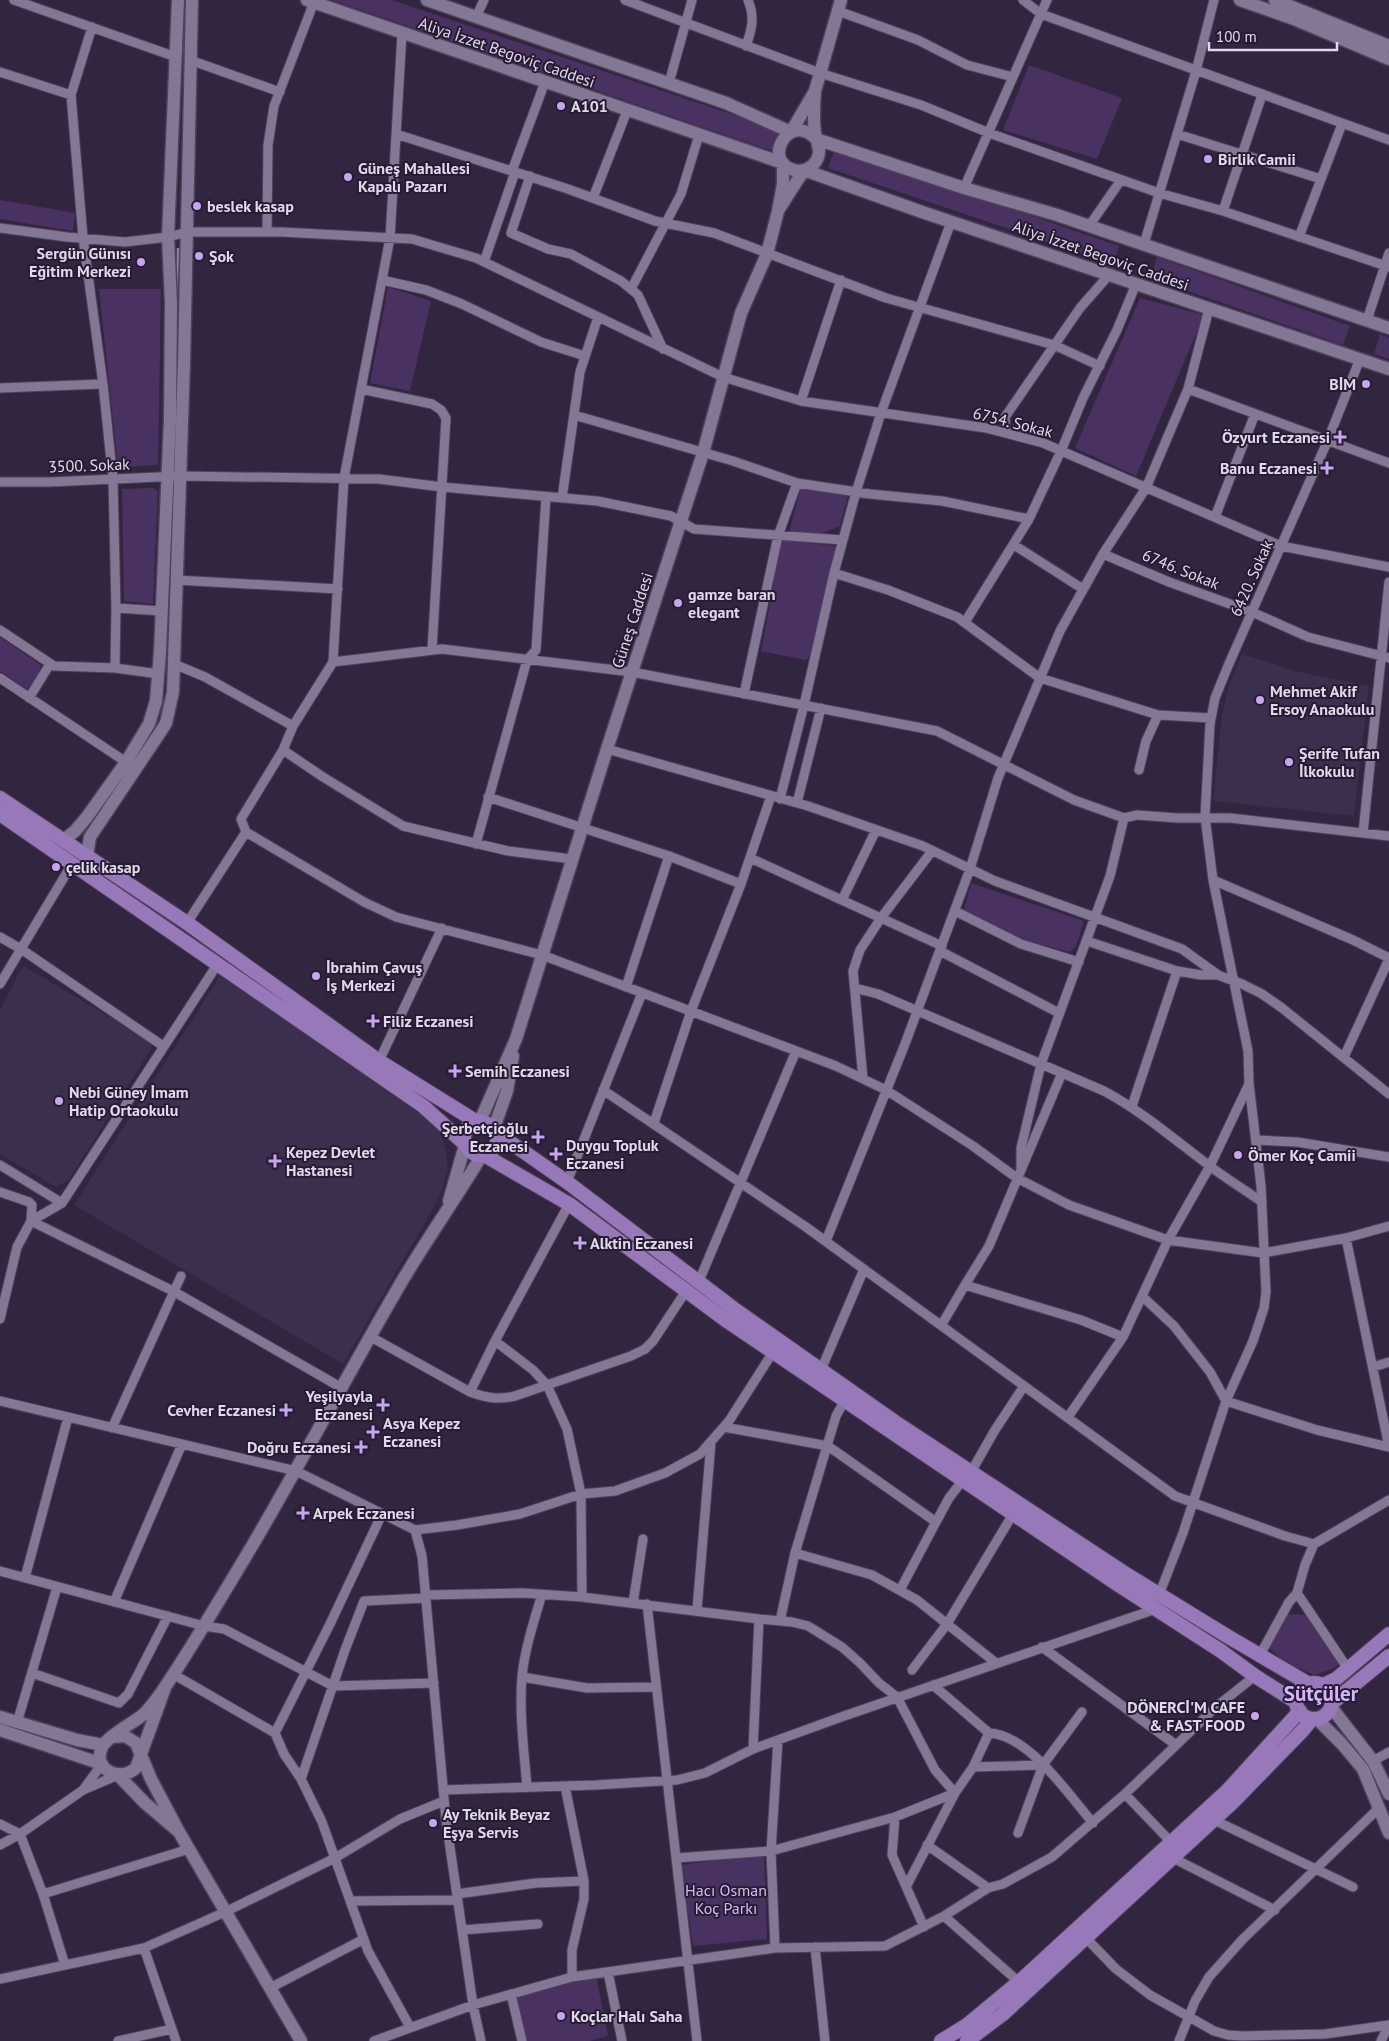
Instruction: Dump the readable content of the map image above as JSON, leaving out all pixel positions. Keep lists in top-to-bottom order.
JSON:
{
  "streets": {
    "street": [
      "Aliya İzzet Begoviç Caddesi",
      "6754. Sokak",
      "3500. Sokak",
      "6746. Sokak",
      "6420. Sokak",
      "Güneş Caddesi"
    ]
  },
  "crossings": [
    ["Aliya İzzet Begoviç Caddesi", "6420. Sokak"],
    ["6754. Sokak", "6420. Sokak"],
    ["6754. Sokak", "Güneş Caddesi"],
    ["3500. Sokak", "Güneş Caddesi"],
    ["6746. Sokak", "6420. Sokak"]
  ],
  "districts": ["Sütçüler"],
  "parks": ["Hacı Osman Koç Parkı"],
  "places": {
    "other": [
      "A101",
      "Birlik Camii",
      "Güneş Mahallesi Kapalı Pazarı",
      "beslek kasap",
      "Şok",
      "Sergün Günısı Eğitim Merkezi",
      "BİM",
      "gamze baran elegant",
      "Mehmet Akif Ersoy Anaokulu",
      "Şerife Tufan İlkokulu",
      "çelik kasap",
      "İbrahim Çavuş İş Merkezi",
      "Nebi Güney İmam Hatip Ortaokulu",
      "Ömer Koç Camii",
      "DÖNERCİ'M CAFE & FAST FOOD",
      "Ay Teknik Beyaz Eşya Servis",
      "Koçlar Halı Saha"
    ],
    "health": [
      "Özyurt Eczanesi",
      "Banu Eczanesi",
      "Filiz Eczanesi",
      "Semih Eczanesi",
      "Şerbetçioğlu Eczanesi",
      "Duygu Topluk Eczanesi",
      "Kepez Devlet Hastanesi",
      "Alktin Eczanesi",
      "Yeşilyayla Eczanesi",
      "Cevher Eczanesi",
      "Asya Kepez Eczanesi",
      "Doğru Eczanesi",
      "Arpek Eczanesi"
    ]
  },
  "scale_bar": "100 m"
}
